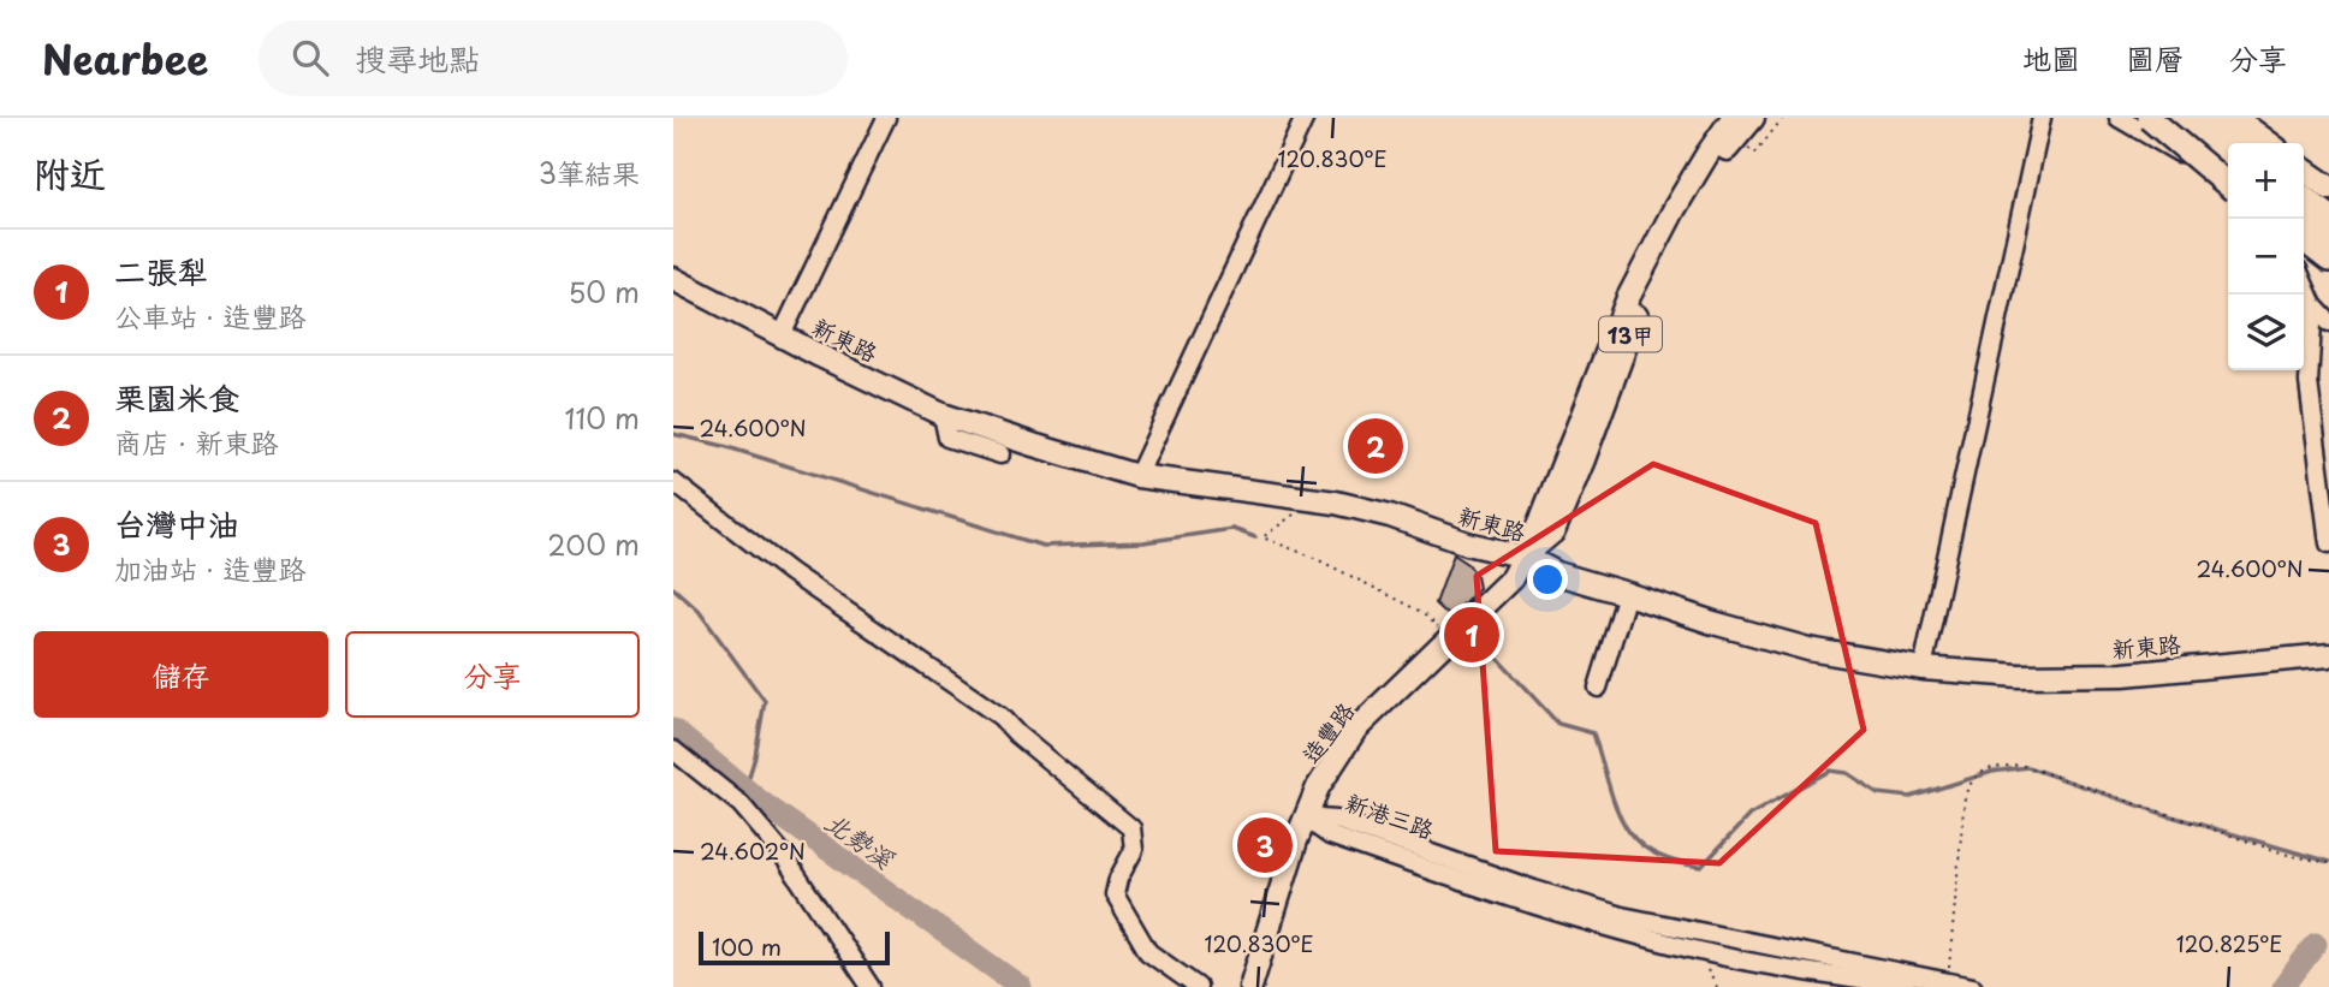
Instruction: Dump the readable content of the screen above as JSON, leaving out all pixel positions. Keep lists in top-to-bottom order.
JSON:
{
  "streets": {
    "main road": ["13甲", "新東路", "造豐路"],
    "street": ["新港三路"]
  },
  "crossings": [
    ["新東路", "造豐路"],
    ["造豐路", "新港三路"]
  ],
  "water": ["北勢溪"],
  "scale_bar": "100 m",
  "page": {
    "header": "Nearbee",
    "search": "搜尋地點",
    "nav": ["地圖", "圖層", "分享"],
    "heading": ["附近", "3筆結果"],
    "map_buttons": ["+", "−"],
    "list": [
      {
        "mark": "1",
        "name": "二張犁",
        "note": "公車站 · 造豐路",
        "value": "50 m"
      },
      {
        "mark": "2",
        "name": "栗園米食",
        "note": "商店 · 新東路",
        "value": "110 m"
      },
      {
        "mark": "3",
        "name": "台灣中油",
        "note": "加油站 · 造豐路",
        "value": "200 m"
      }
    ],
    "pins": ["2", "1", "3"],
    "buttons": ["儲存", "分享"],
    "scale": "100 m"
  },
  "coordinates": [
    "120.830°E",
    "24.600°N",
    "24.602°N",
    "120.825°E"
  ]
}
